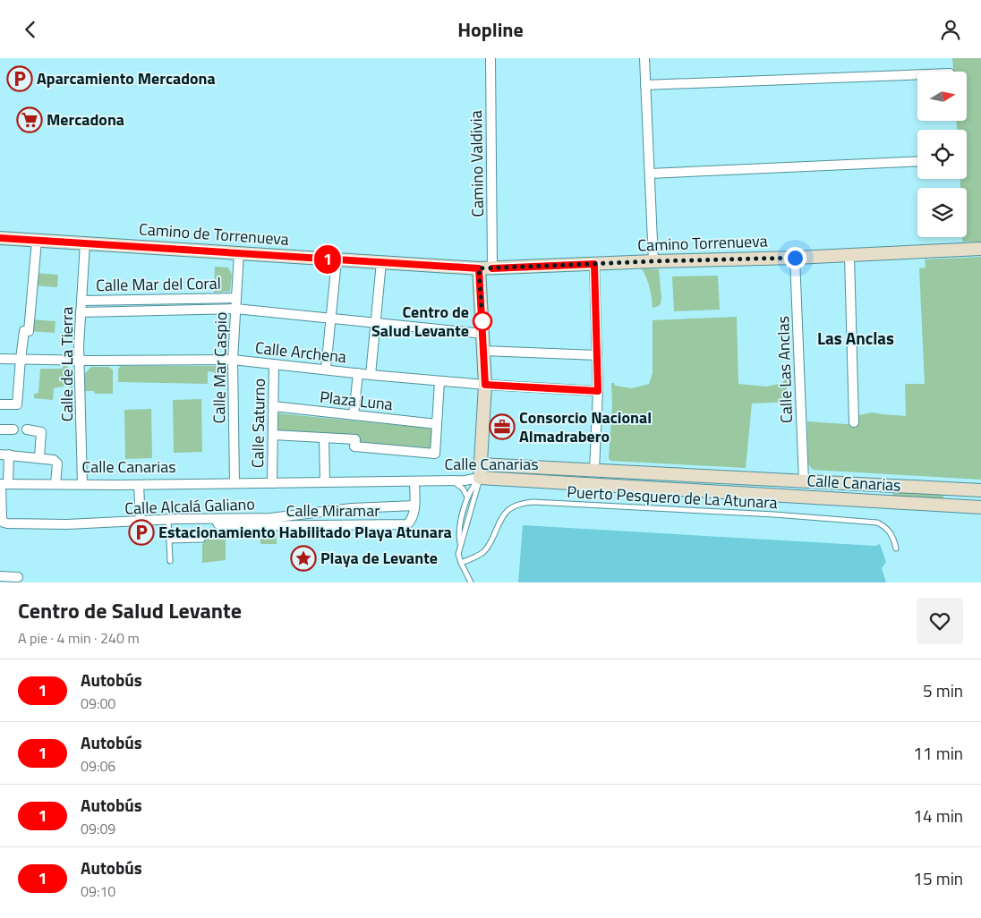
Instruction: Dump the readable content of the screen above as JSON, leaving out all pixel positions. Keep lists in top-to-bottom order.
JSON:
{
  "streets": {
    "main road": ["Camino de Torrenueva", "Camino Torrenueva", "Calle Canarias"],
    "street": [
      "Camino Valdivia",
      "Calle Mar del Coral",
      "Calle Archena",
      "Calle de La Tierra",
      "Calle Mar Caspio",
      "Calle Las Anclas",
      "Plaza Luna",
      "Calle Saturno",
      "Calle Alcalá Galiano",
      "Calle Miramar"
    ],
    "lane": ["Puerto Pesquero de La Atunara"]
  },
  "crossings": [
    ["Camino Valdivia", "Camino Torrenueva"],
    ["Camino de Torrenueva", "Camino Torrenueva"],
    ["Camino de Torrenueva", "Calle de La Tierra"],
    ["Camino de Torrenueva", "Calle Mar Caspio"],
    ["Camino Torrenueva", "Calle Las Anclas"],
    ["Calle Mar del Coral", "Calle de La Tierra"],
    ["Calle Mar del Coral", "Calle Mar Caspio"],
    ["Calle Archena", "Calle de La Tierra"],
    ["Calle Archena", "Calle Mar Caspio"],
    ["Calle Archena", "Calle Saturno"],
    ["Calle de La Tierra", "Calle Canarias"],
    ["Calle Mar Caspio", "Calle Canarias"],
    ["Calle Las Anclas", "Calle Canarias"],
    ["Plaza Luna", "Calle Saturno"],
    ["Calle Saturno", "Calle Canarias"],
    ["Calle Canarias", "Calle Alcalá Galiano"],
    ["Calle Canarias", "Calle Miramar"],
    ["Calle Alcalá Galiano", "Calle Miramar"]
  ],
  "districts": ["Las Anclas"],
  "places": {
    "parking": ["Aparcamiento Mercadona", "Estacionamiento Habilitado Playa Atunara"],
    "supermarket": ["Mercadona"],
    "other": ["Centro de Salud Levante"],
    "office": ["Consorcio Nacional Almadrabero"],
    "place": ["Playa de Levante"]
  },
  "lines": ["bus line 1"],
  "north": "right",
  "page": {
    "header": "Hopline",
    "on_map": "1",
    "heading": ["Centro de Salud Levante", "A pie · 4 min · 240 m"],
    "list": [
      {
        "mark": "1",
        "name": "Autobús",
        "note": "09:00",
        "value": "5 min"
      },
      {
        "mark": "1",
        "name": "Autobús",
        "note": "09:06",
        "value": "11 min"
      },
      {
        "mark": "1",
        "name": "Autobús",
        "note": "09:09",
        "value": "14 min"
      },
      {
        "mark": "1",
        "name": "Autobús",
        "note": "09:10",
        "value": "15 min"
      }
    ]
  }
}
